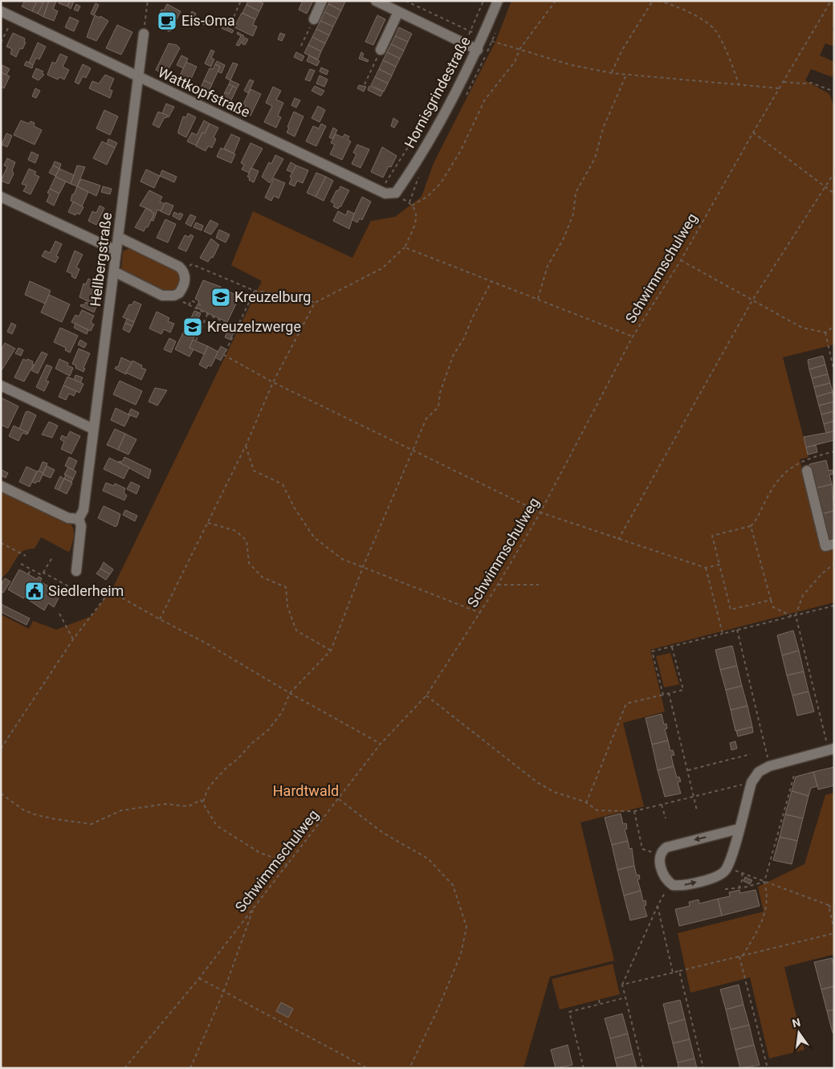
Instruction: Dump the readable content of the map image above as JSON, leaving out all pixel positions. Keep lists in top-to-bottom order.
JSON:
{
  "streets": {
    "street": ["Wattkopfstraße", "Hornisgrindestraße", "Hellbergstraße"],
    "path": ["Schwimmschulweg"]
  },
  "crossings": [
    ["Wattkopfstraße", "Hornisgrindestraße"],
    ["Wattkopfstraße", "Hellbergstraße"]
  ],
  "parks": ["Hardtwald"],
  "places": {
    "cafe": ["Eis-Oma"],
    "school or university": ["Kreuzelburg", "Kreuzelzwerge"],
    "public building": ["Siedlerheim"]
  },
  "north": "top"
}
